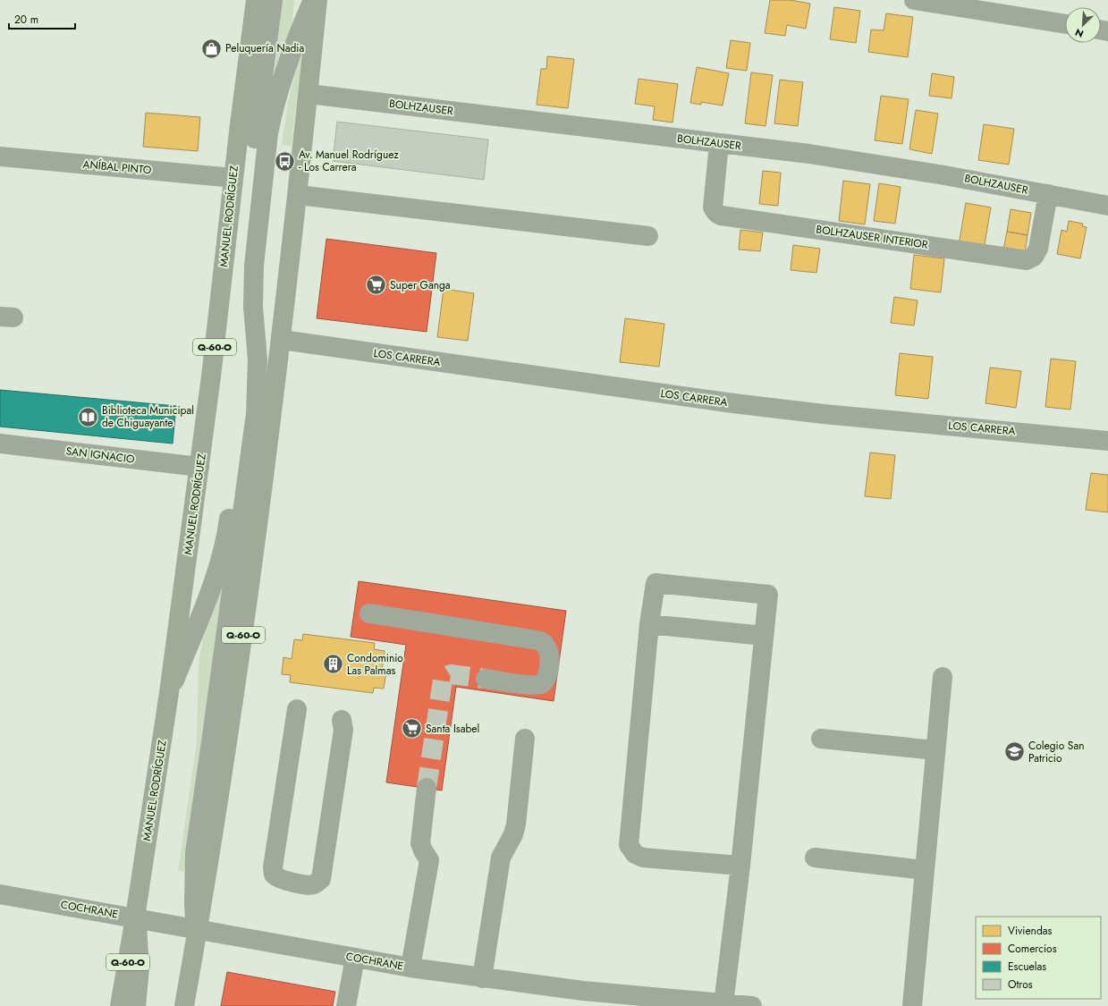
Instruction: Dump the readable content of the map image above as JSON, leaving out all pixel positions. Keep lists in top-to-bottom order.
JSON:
{
  "streets": {
    "main road": ["MANUEL RODRÍGUEZ", "Q-60-O"],
    "street": [
      "BOLHZAUSER",
      "ANÍBAL PINTO",
      "BOLHZAUSER INTERIOR",
      "LOS CARRERA",
      "SAN IGNACIO",
      "COCHRANE"
    ]
  },
  "crossings": [
    ["BOLHZAUSER", "BOLHZAUSER INTERIOR"],
    ["BOLHZAUSER", "Q-60-O"],
    ["ANÍBAL PINTO", "MANUEL RODRÍGUEZ"],
    ["MANUEL RODRÍGUEZ", "SAN IGNACIO"],
    ["MANUEL RODRÍGUEZ", "COCHRANE"],
    ["Q-60-O", "LOS CARRERA"],
    ["Q-60-O", "COCHRANE"]
  ],
  "places": {
    "shop": ["Peluquería Nadia"],
    "bus stop": ["Av. Manuel Rodríguez - Los Carrera"],
    "supermarket": ["Super Ganga", "Santa Isabel"],
    "library": ["Biblioteca Municipal de Chiguayante"],
    "building": ["Condominio Las Palmas"],
    "school or university": ["Colegio San Patricio"]
  },
  "legend": [
    "Viviendas",
    "Comercios",
    "Escuelas",
    "Otros"
  ],
  "scale_bar": "20 m",
  "north": "bottom left"
}
